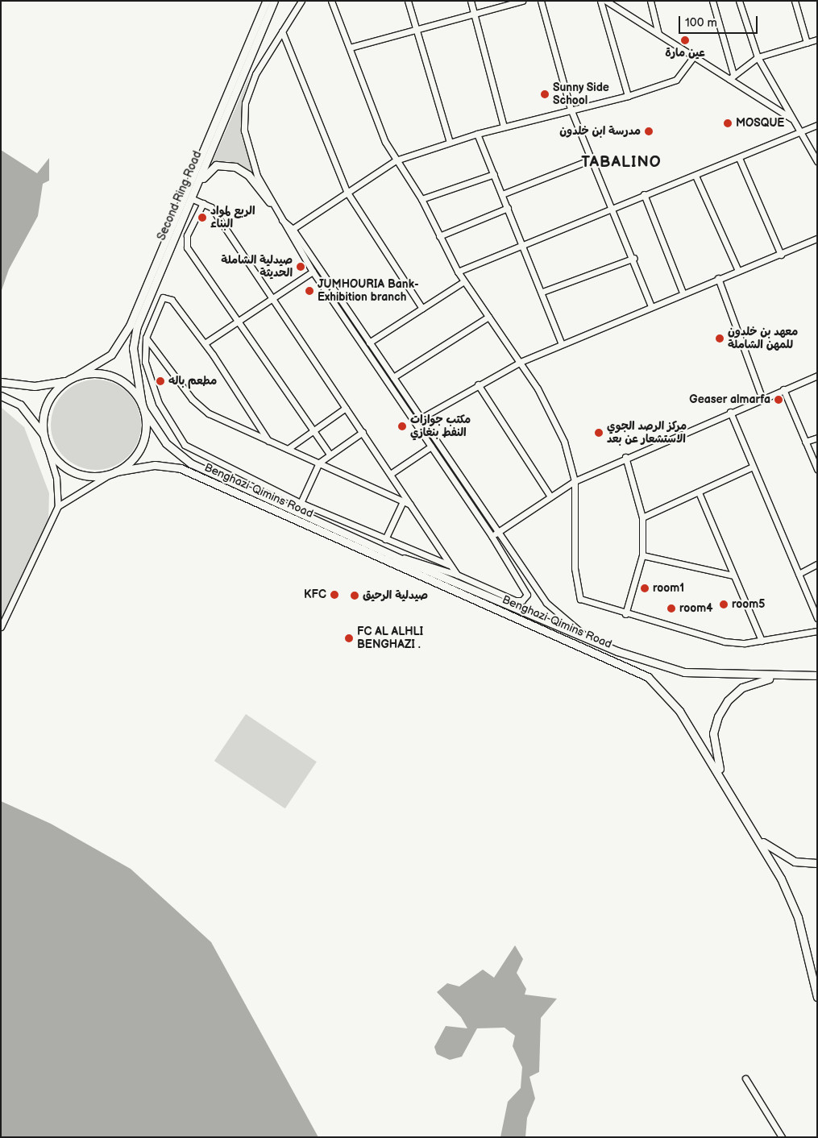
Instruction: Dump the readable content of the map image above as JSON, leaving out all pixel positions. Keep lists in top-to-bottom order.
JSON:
{
  "streets": {
    "main road": ["Second Ring Road", "Benghazi-Qimins Road"]
  },
  "crossings": [
    ["Second Ring Road", "Benghazi-Qimins Road"]
  ],
  "districts": ["TABALINO"],
  "places": [
    "عين مارة",
    "Sunny Side School",
    "MOSQUE",
    "مدرسة ابن خلدون",
    "الربع لمواد البناء",
    "صيدلية الشاملة الحديثة",
    "JUMHOURIA Bank- Exhibition branch",
    "معهد بن خلدون للمهن الشاملة",
    "مطعم باله",
    "Geaser almarfa",
    "مكتب جوازات النفط بنغازي",
    "مركز الرصد الجوي الاستشعار عن بعد",
    "room1",
    "KFC",
    "صيدلية الرحيق",
    "room5",
    "room4",
    "FC AL ALHLI BENGHAZI ."
  ],
  "scale_bar": "100 m"
}
